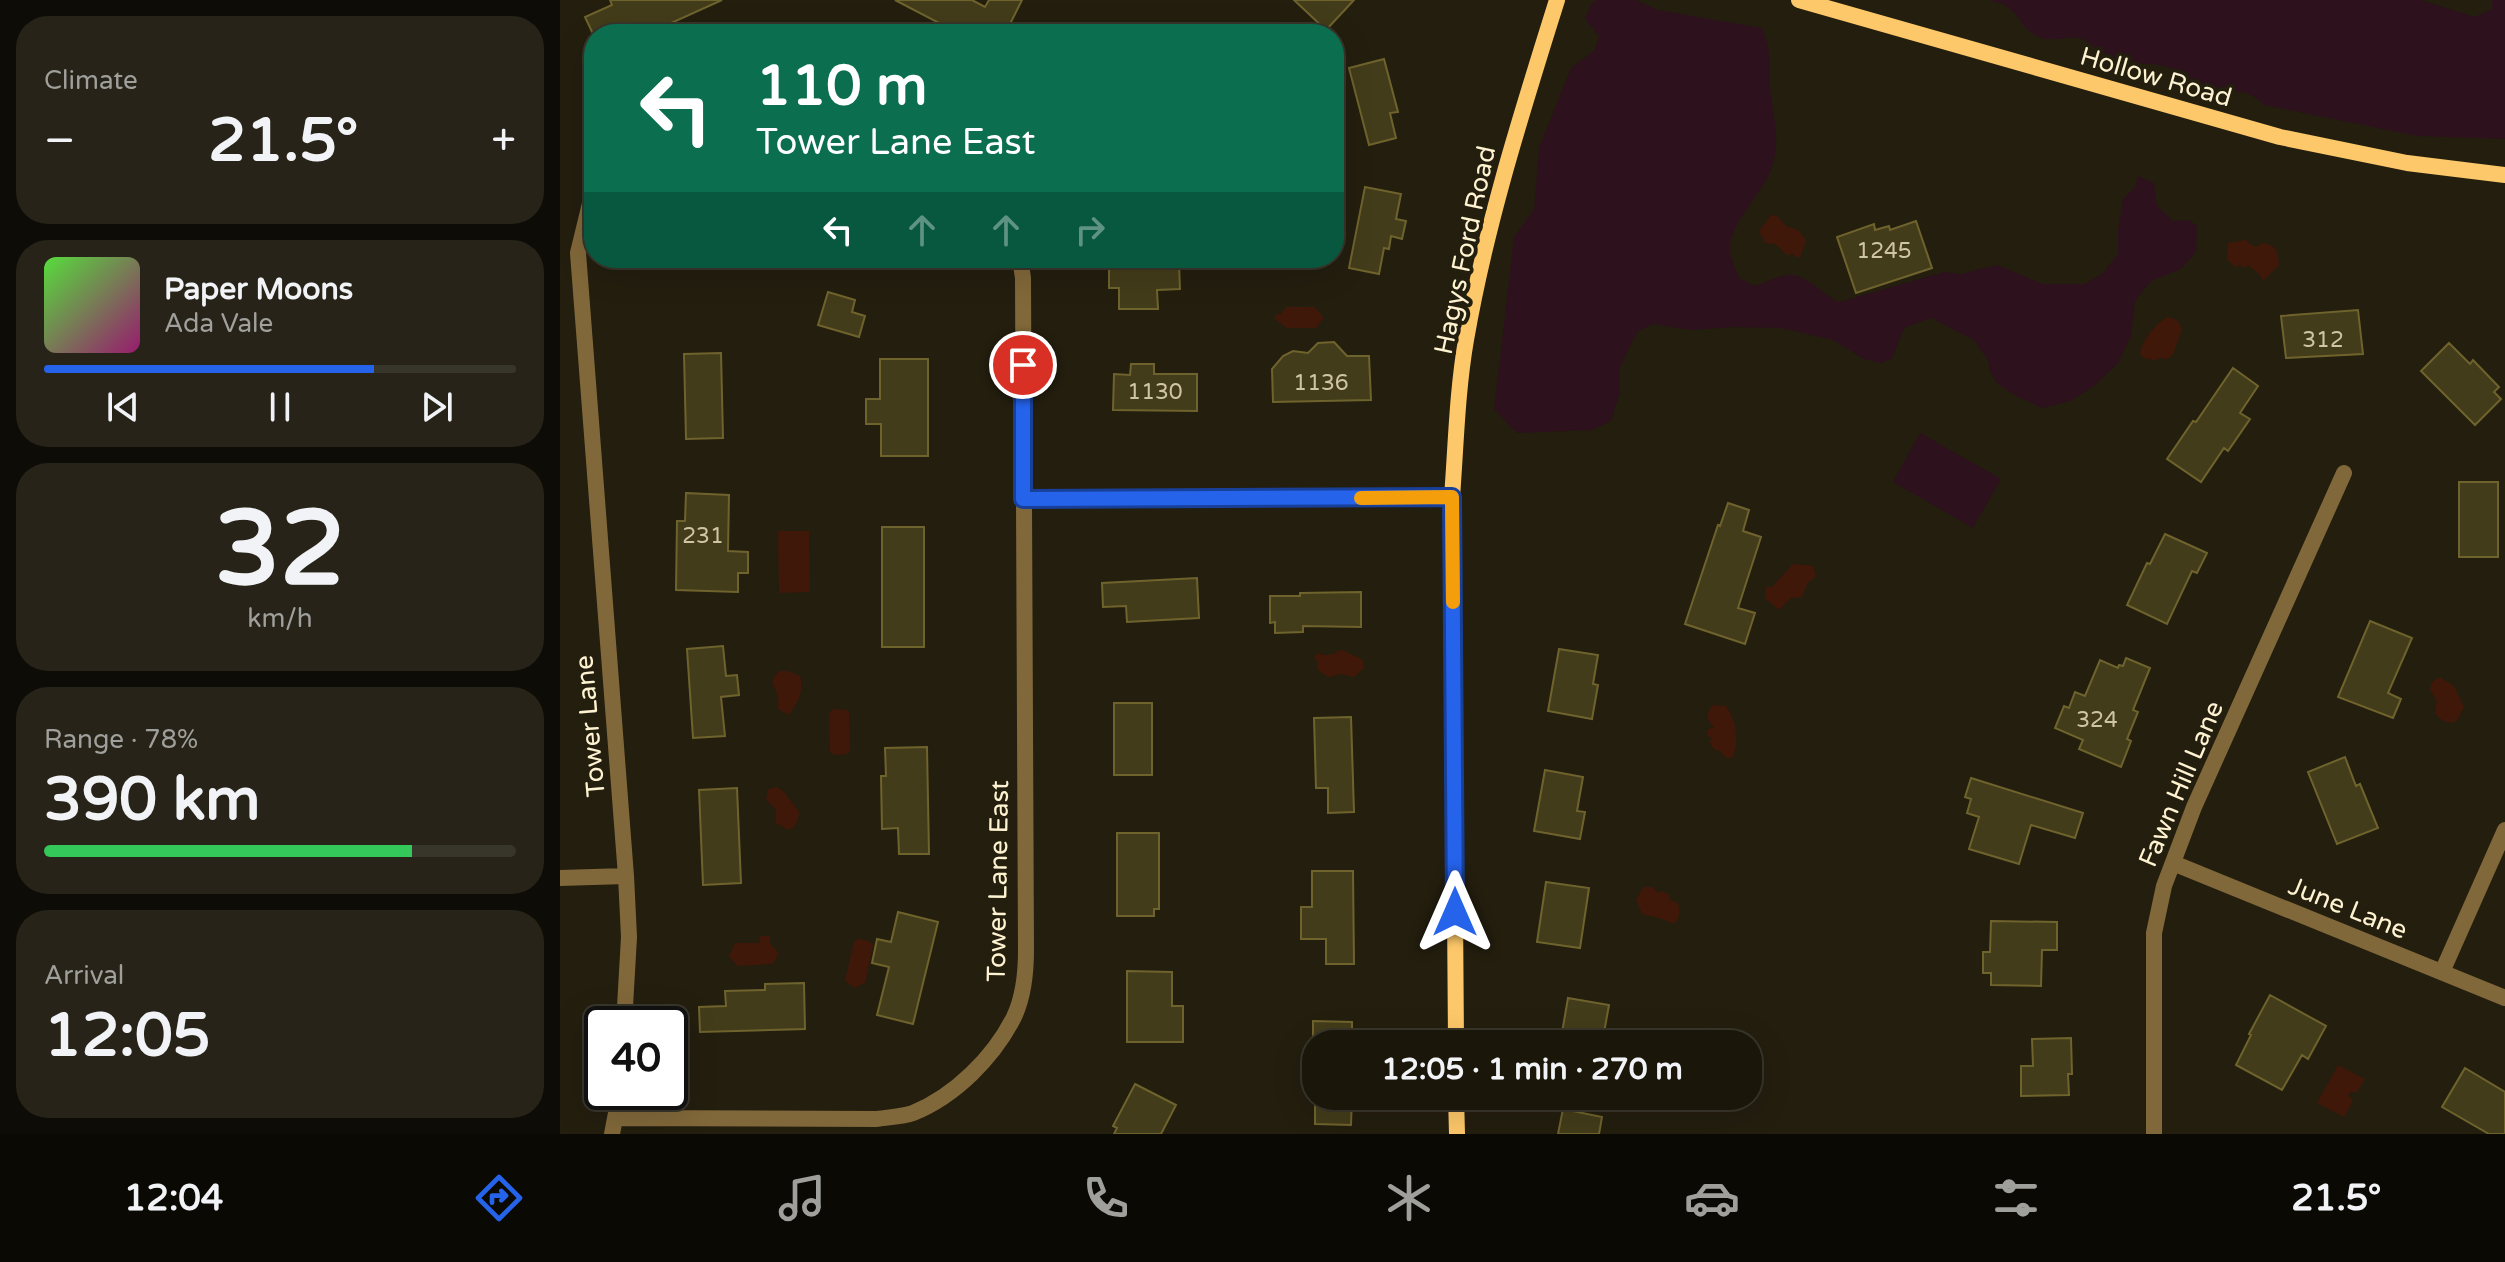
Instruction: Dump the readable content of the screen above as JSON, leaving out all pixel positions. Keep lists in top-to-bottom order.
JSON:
{
  "streets": {
    "street": [
      "Hollow Road",
      "Hagys Ford Road",
      "Tower Lane",
      "Fawn Hill Lane",
      "Tower Lane East",
      "June Lane"
    ]
  },
  "crossings": [
    ["Fawn Hill Lane", "June Lane"]
  ],
  "house_numbers": [
    "1245",
    "312",
    "1136",
    "1130",
    "231",
    "324"
  ],
  "page": {
    "tile": [
      "Climate",
      ["32", "km/h"],
      ["Range · 78%", "390 km"],
      ["Arrival", "12:05"]
    ],
    "turn": ["110 m", "Tower Lane East"],
    "heat": ["−", "21.5°", "+"],
    "song": ["Paper Moons", "Ada Vale"],
    "limit": "40",
    "trip": "12:05 · 1 min · 270 m",
    "tabs": ["12:04", "21.5°"]
  }
}
